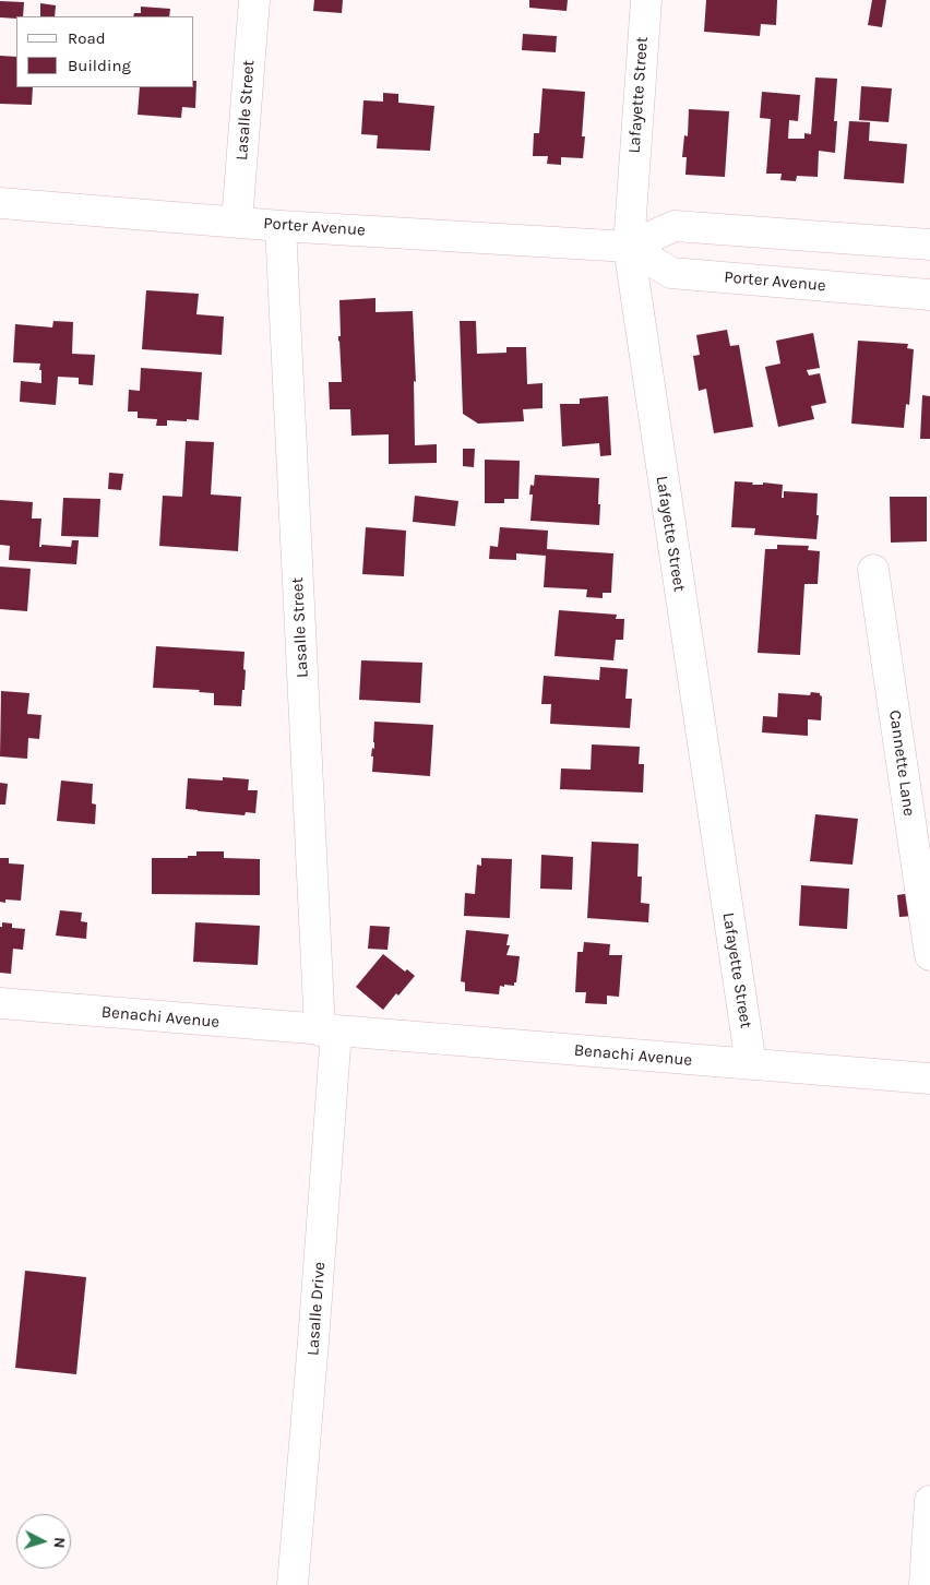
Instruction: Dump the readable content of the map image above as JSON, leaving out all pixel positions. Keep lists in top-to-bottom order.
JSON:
{
  "streets": {
    "street": [
      "Lafayette Street",
      "Lasalle Street",
      "Porter Avenue",
      "Cannette Lane",
      "Benachi Avenue",
      "Lasalle Drive"
    ]
  },
  "crossings": [
    ["Lafayette Street", "Porter Avenue"],
    ["Lafayette Street", "Benachi Avenue"],
    ["Lasalle Street", "Porter Avenue"],
    ["Lasalle Street", "Benachi Avenue"],
    ["Lasalle Street", "Lasalle Drive"],
    ["Benachi Avenue", "Lasalle Drive"]
  ],
  "legend": ["Road", "Building"],
  "north": "right"
}
